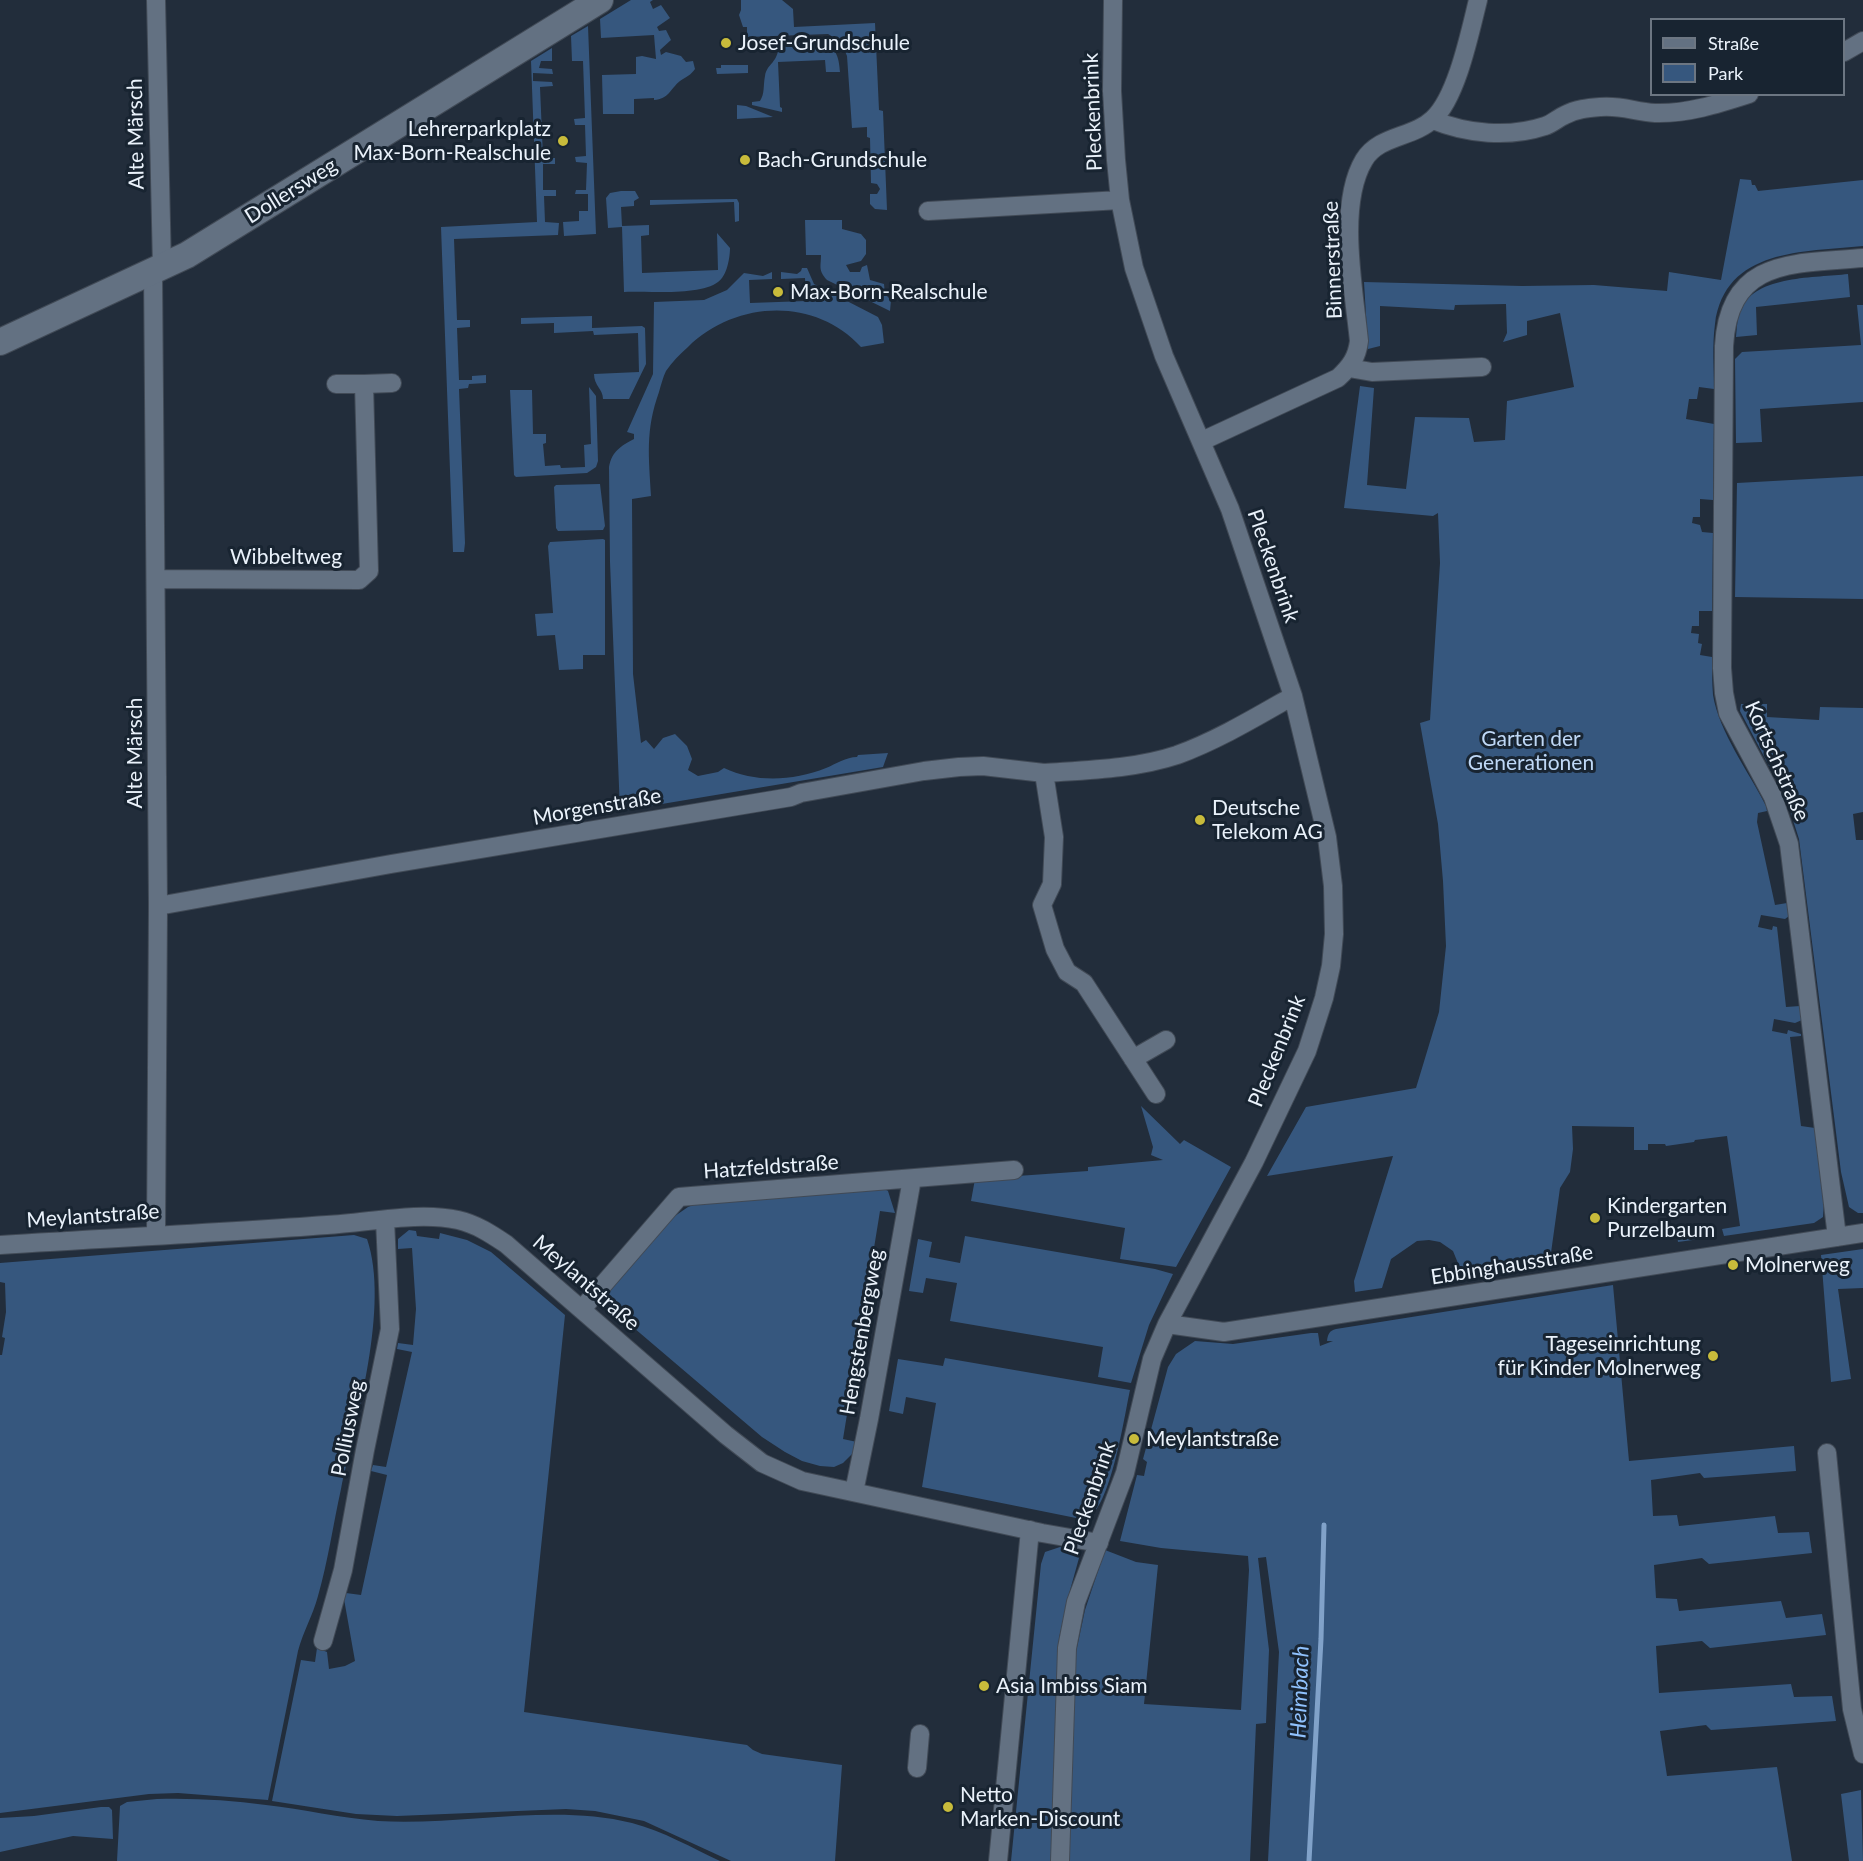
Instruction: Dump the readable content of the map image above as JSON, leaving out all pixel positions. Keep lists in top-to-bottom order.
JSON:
{
  "streets": {
    "main road": ["Dollersweg"],
    "street": [
      "Pleckenbrink",
      "Alte Märsch",
      "Binnerstraße",
      "Wibbeltweg",
      "Kortschstraße",
      "Morgenstraße",
      "Hatzfeldstraße",
      "Meylantstraße",
      "Ebbinghausstraße",
      "Hengstenbergweg",
      "Polliusweg"
    ]
  },
  "crossings": [
    ["Pleckenbrink", "Morgenstraße"],
    ["Pleckenbrink", "Meylantstraße"],
    ["Pleckenbrink", "Ebbinghausstraße"],
    ["Alte Märsch", "Dollersweg"],
    ["Alte Märsch", "Wibbeltweg"],
    ["Alte Märsch", "Morgenstraße"],
    ["Alte Märsch", "Meylantstraße"],
    ["Kortschstraße", "Ebbinghausstraße"],
    ["Hatzfeldstraße", "Meylantstraße"],
    ["Hatzfeldstraße", "Hengstenbergweg"],
    ["Meylantstraße", "Hengstenbergweg"],
    ["Meylantstraße", "Polliusweg"]
  ],
  "water": ["Heimbach"],
  "parks": ["Garten der Generationen"],
  "places": [
    "Josef-Grundschule",
    "Lehrerparkplatz Max-Born-Realschule",
    "Bach-Grundschule",
    "Max-Born-Realschule",
    "Deutsche Telekom AG",
    "Kindergarten Purzelbaum",
    "Molnerweg",
    "Tageseinrichtung für Kinder Molnerweg",
    "Meylantstraße",
    "Asia Imbiss Siam",
    "Netto Marken-Discount"
  ],
  "legend": ["Straße", "Park"]
}
